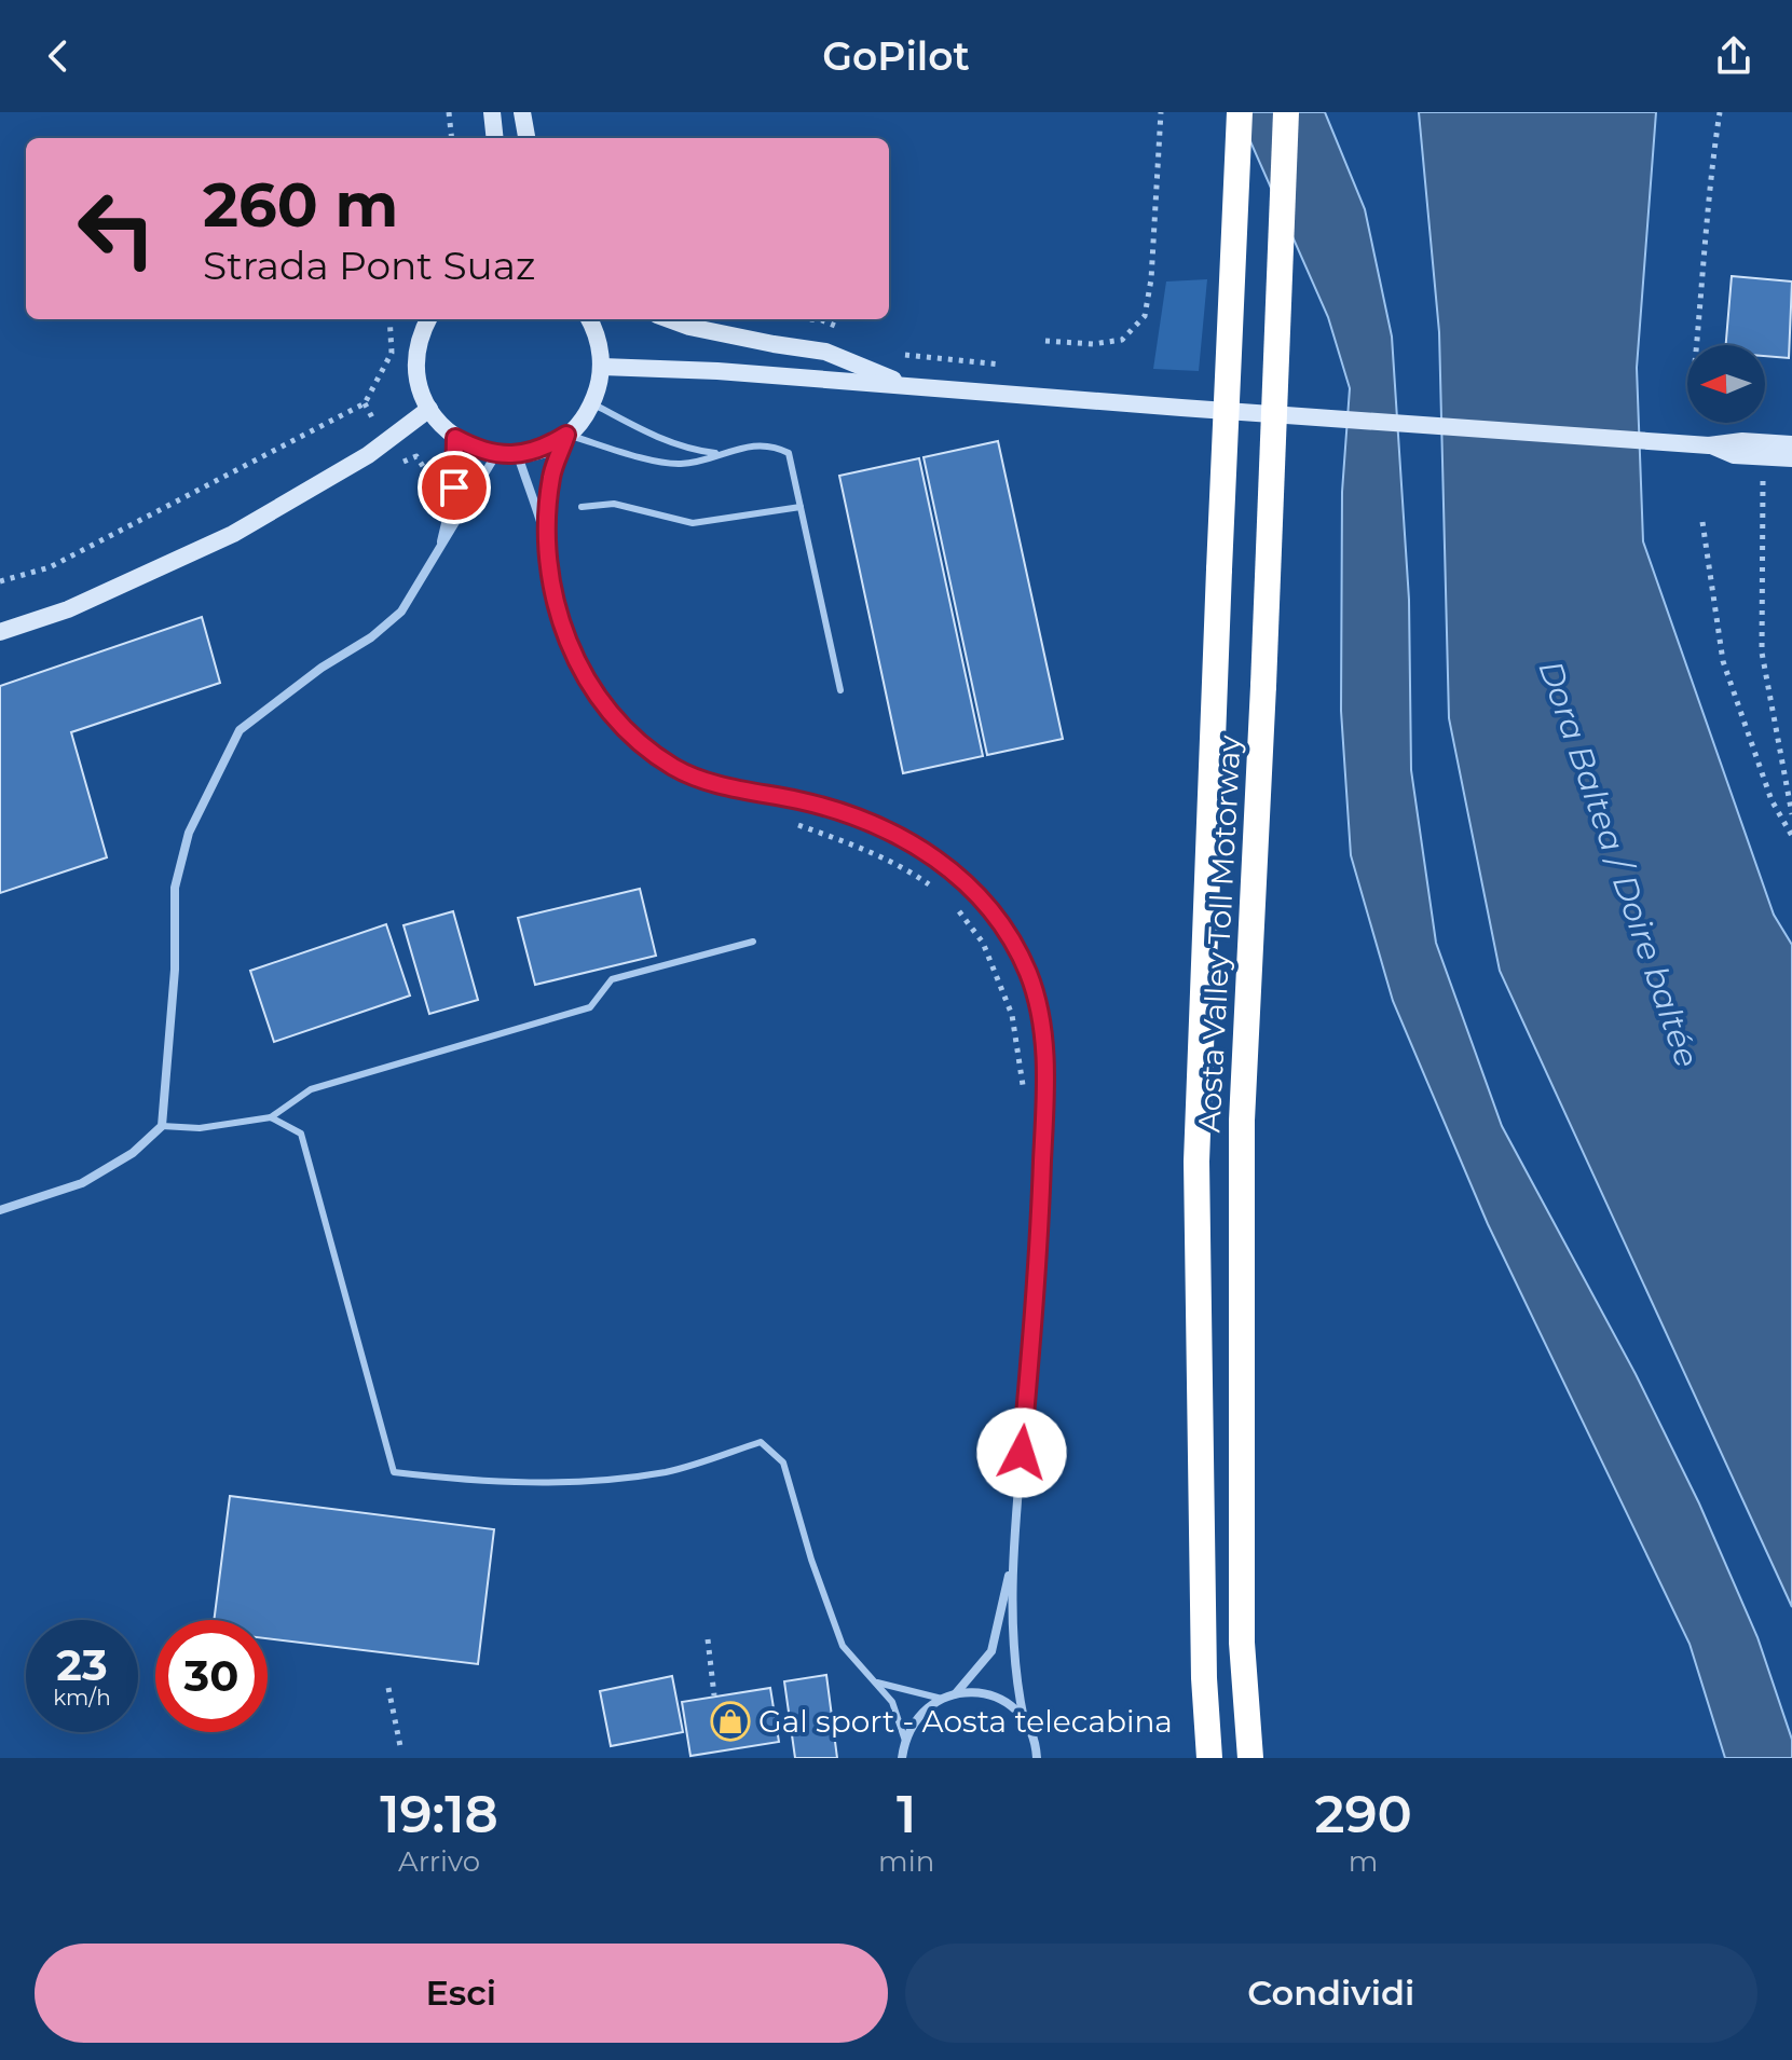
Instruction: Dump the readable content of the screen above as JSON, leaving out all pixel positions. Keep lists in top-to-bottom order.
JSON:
{
  "streets": {
    "highway": ["Aosta Valley Toll Motorway"]
  },
  "water": ["Dora Baltea / Doire baltée"],
  "places": {
    "shop": ["Gal sport - Aosta telecabina"]
  },
  "north": "left",
  "page": {
    "header": "GoPilot",
    "turn": ["260 m", "Strada Pont Suaz"],
    "speed": "23 km/h",
    "limit": "30",
    "eta": [
      "19:18",
      "Arrivo",
      "1",
      "min",
      "290",
      "m"
    ],
    "buttons": ["Esci", "Condividi"]
  }
}
